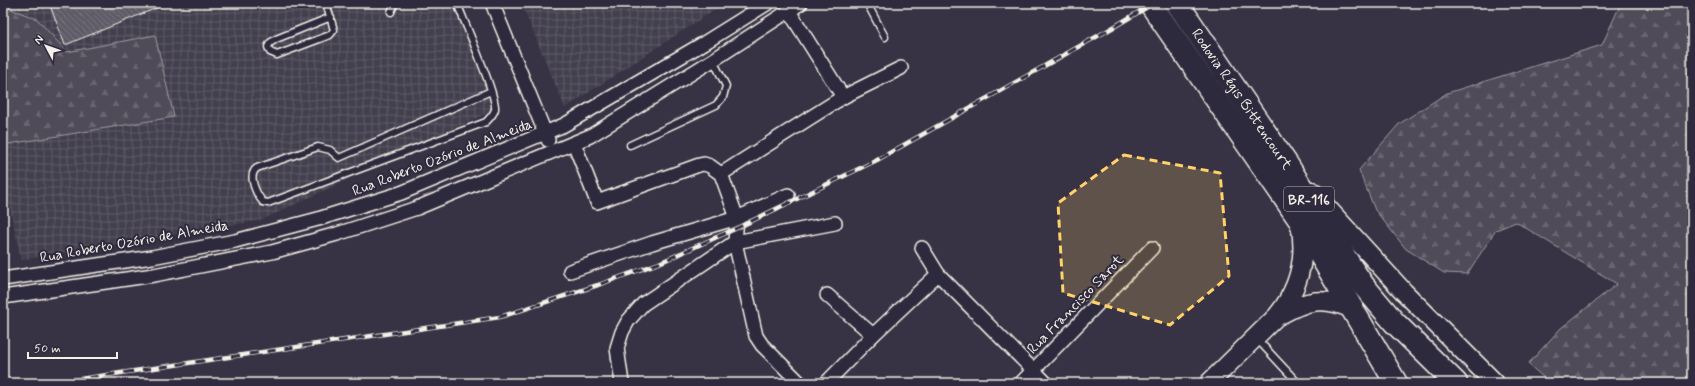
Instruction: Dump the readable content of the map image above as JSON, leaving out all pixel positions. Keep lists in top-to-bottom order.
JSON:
{
  "streets": {
    "highway": ["Rodovia Régis Bittencourt", "BR-116"],
    "street": ["Rua Roberto Ozório de Almeida", "Rua Francisco Sarot"]
  },
  "scale_bar": "50 m",
  "north": "top left"
}
